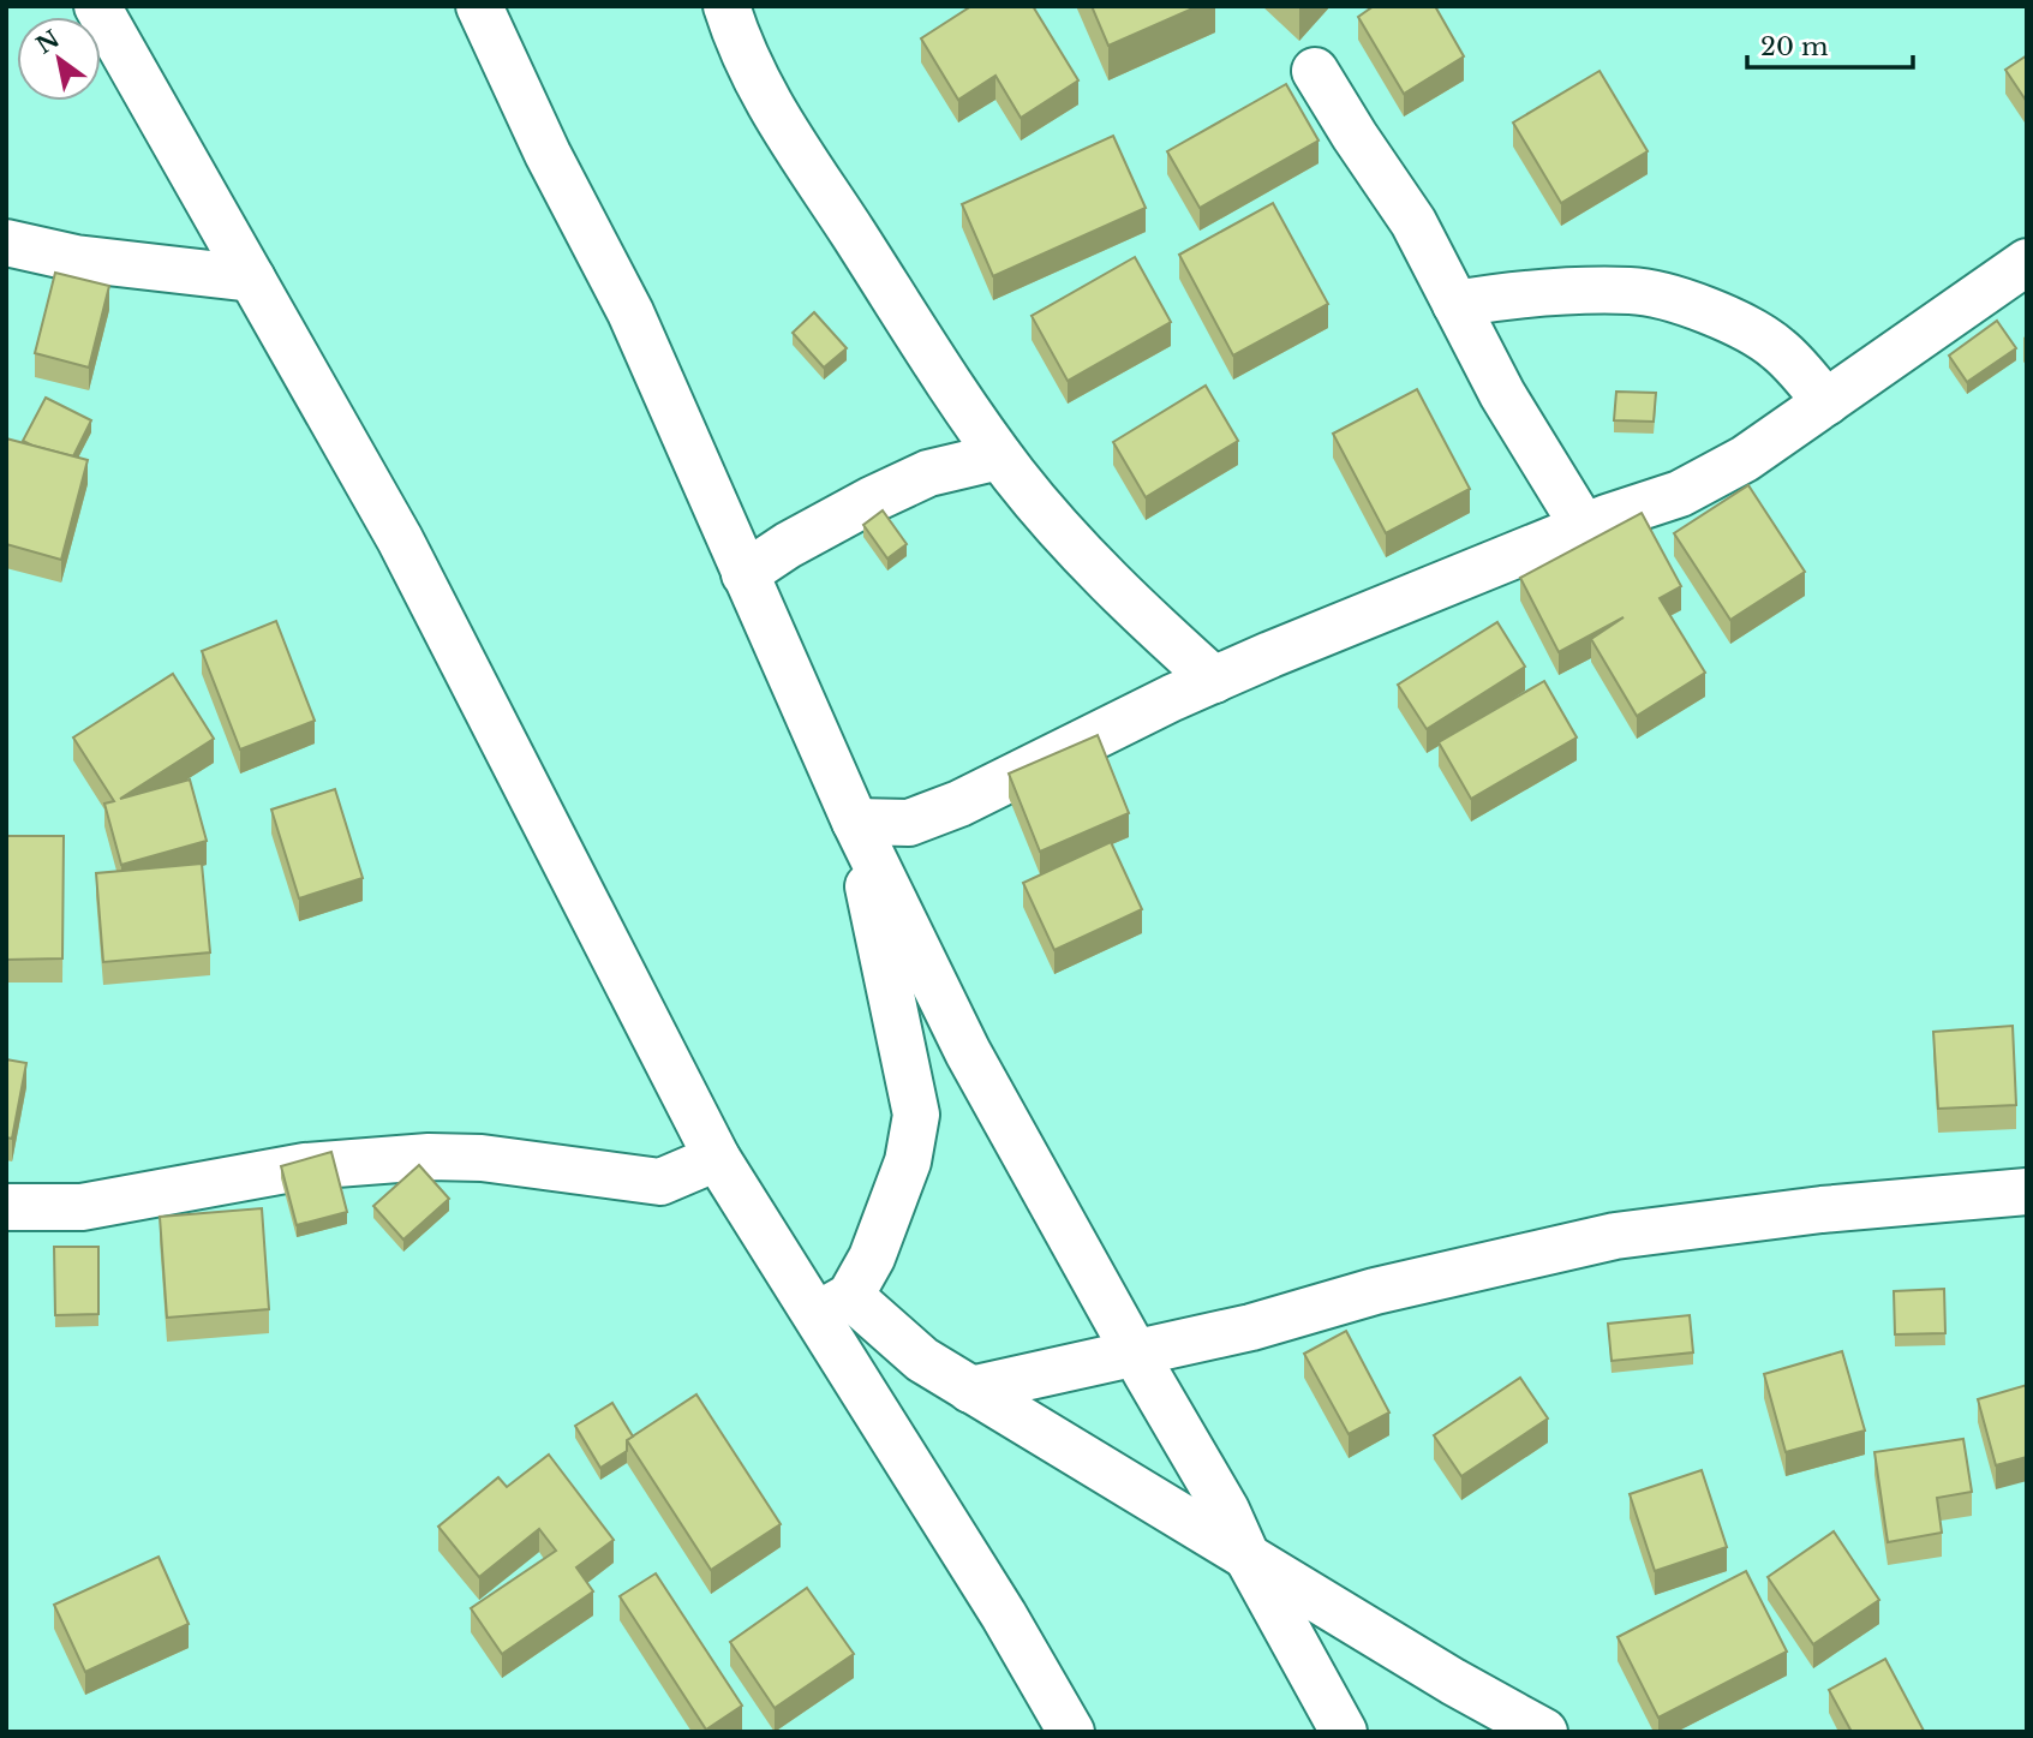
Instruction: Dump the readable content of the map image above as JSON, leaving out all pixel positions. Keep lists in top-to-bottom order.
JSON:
{
  "scale_bar": "20 m",
  "north": "top left"
}
